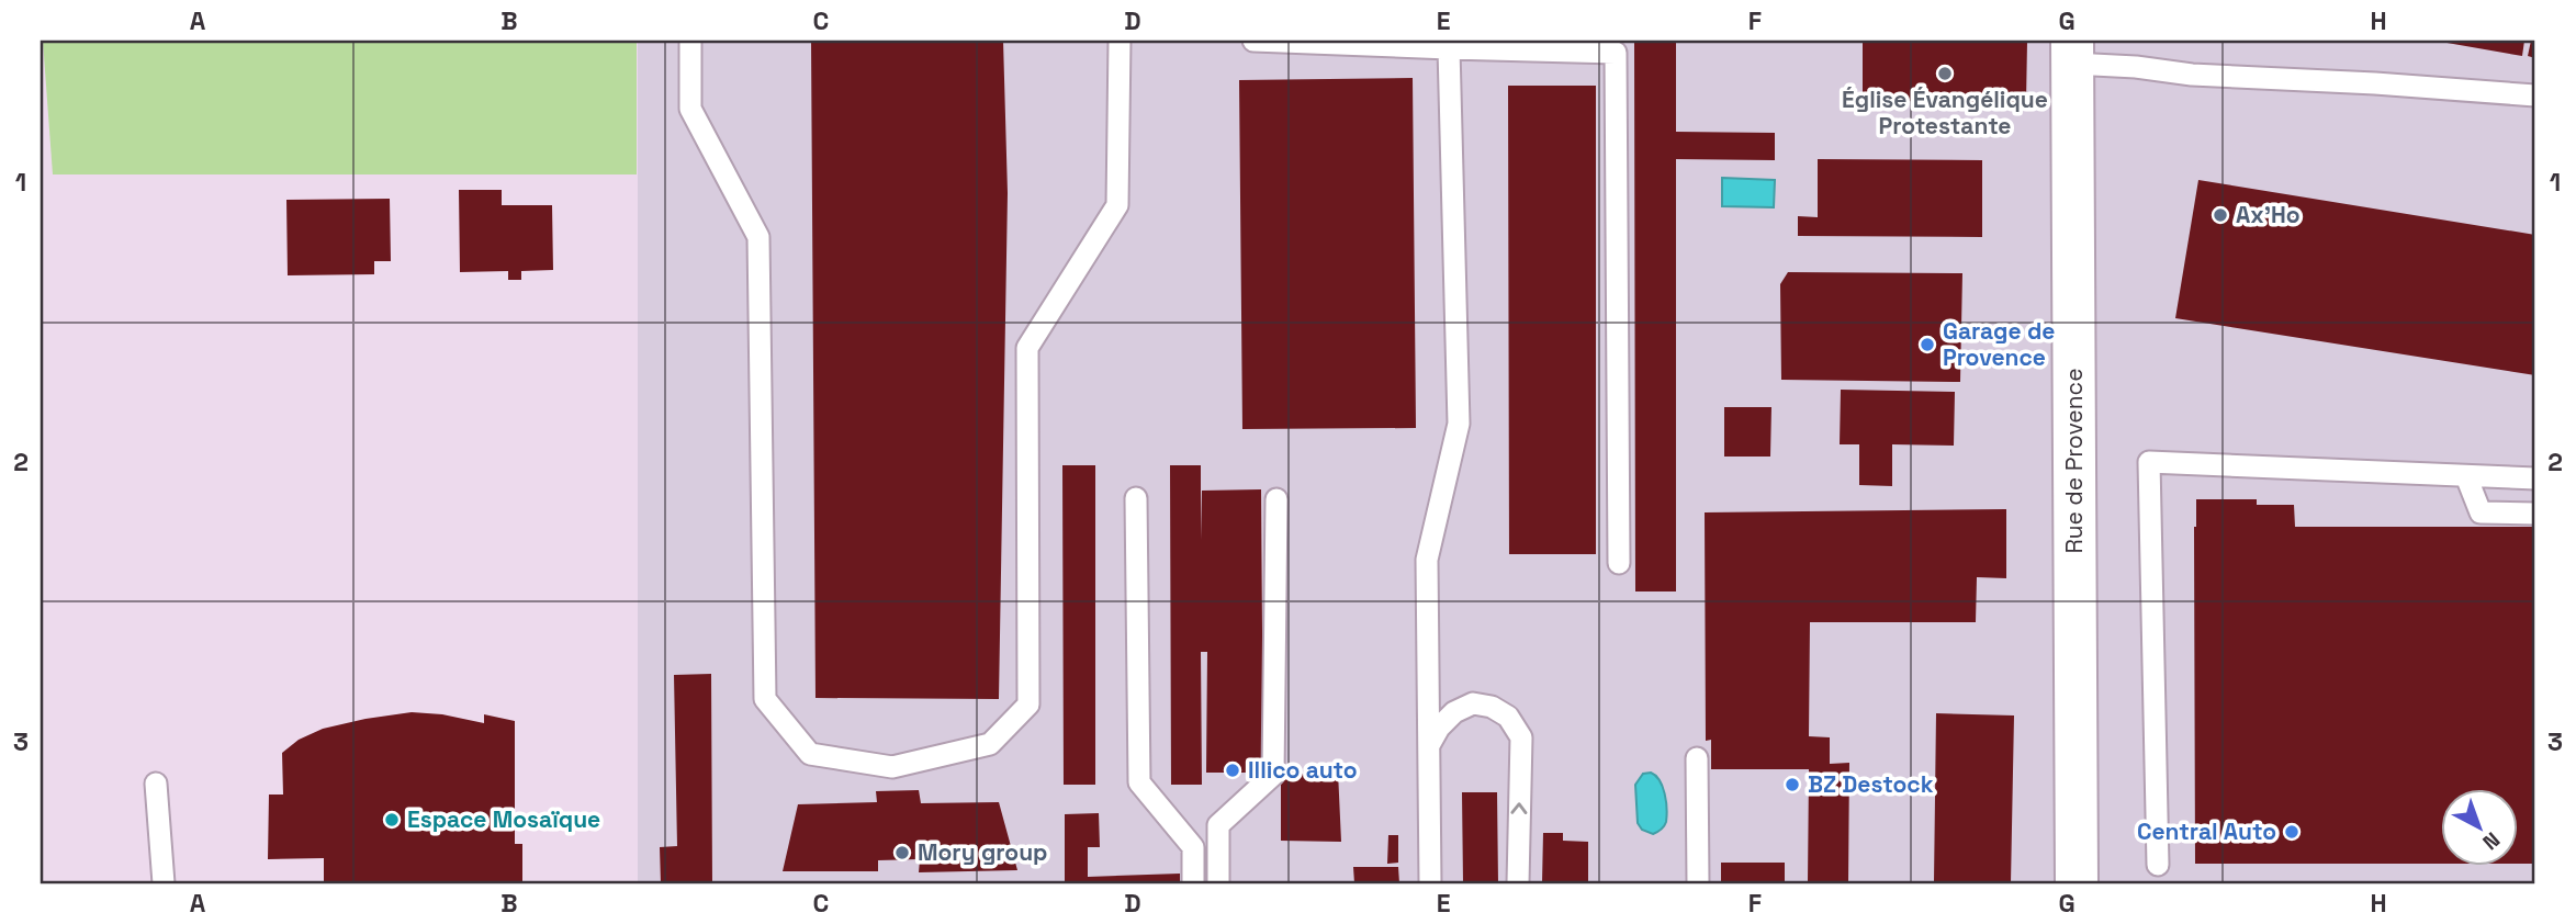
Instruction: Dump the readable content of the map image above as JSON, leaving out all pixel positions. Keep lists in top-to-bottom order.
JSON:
{
  "streets": {
    "main road": ["Rue de Provence"]
  },
  "places": [
    "Église Évangélique Protestante",
    "Ax'Ho",
    "Garage de Provence",
    "Illico auto",
    "BZ Destock",
    "Espace Mosaïque",
    "Central Auto",
    "Mory group"
  ],
  "north": "bottom right",
  "grid": {
    "columns": [
      "A",
      "B",
      "C",
      "D",
      "E",
      "F",
      "G",
      "H"
    ],
    "rows": ["1", "2", "3"]
  }
}
